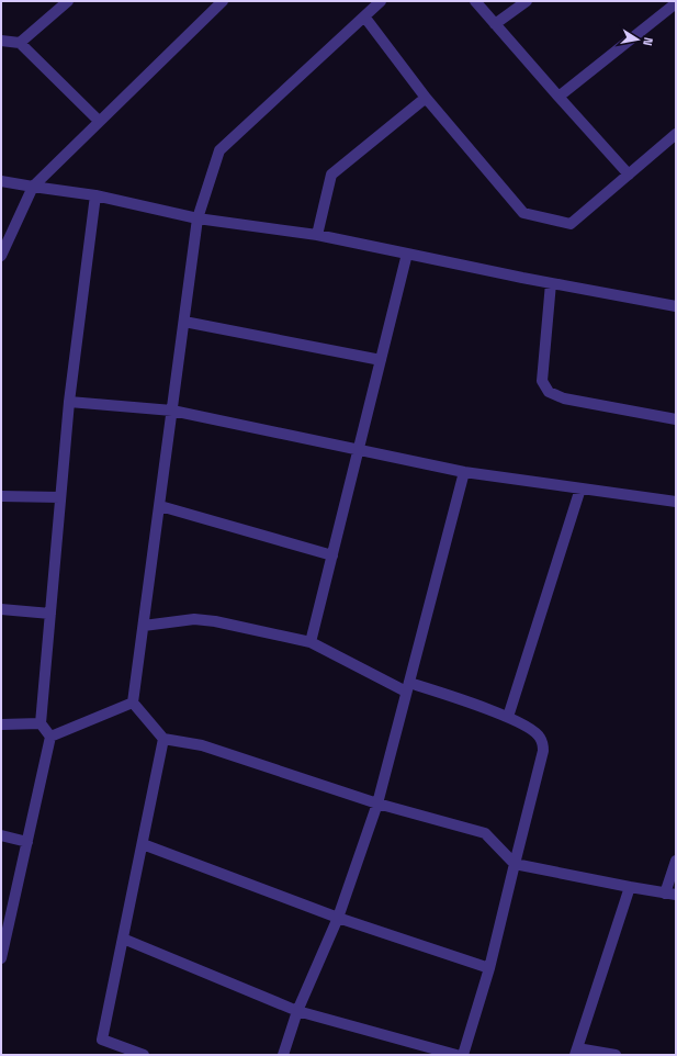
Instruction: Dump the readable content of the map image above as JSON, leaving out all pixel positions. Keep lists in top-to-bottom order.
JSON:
{
  "north": "right"
}
